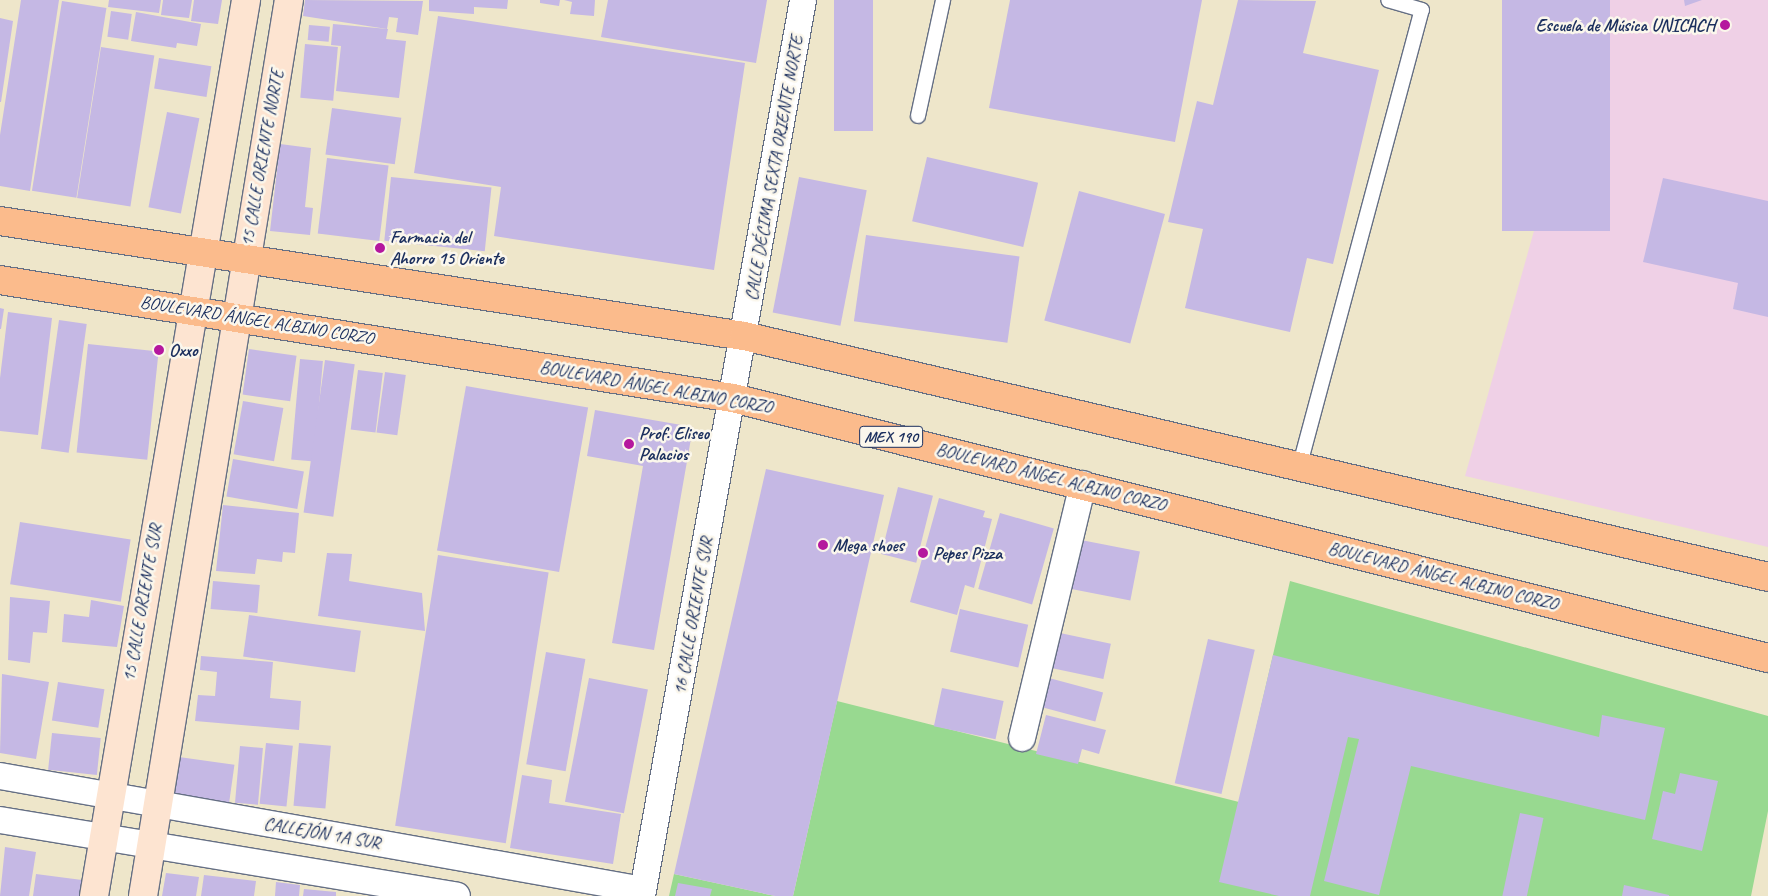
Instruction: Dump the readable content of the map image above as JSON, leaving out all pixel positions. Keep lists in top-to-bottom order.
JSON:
{
  "streets": {
    "main road": [
      "15 CALLE ORIENTE NORTE",
      "BOULEVARD ÁNGEL ALBINO CORZO",
      "MEX 190",
      "15 CALLE ORIENTE SUR"
    ],
    "street": ["CALLE DÉCIMA SEXTA ORIENTE NORTE", "16 CALLE ORIENTE SUR", "CALLEJÓN 1A SUR"]
  },
  "crossings": [
    ["15 CALLE ORIENTE NORTE", "BOULEVARD ÁNGEL ALBINO CORZO"],
    ["CALLE DÉCIMA SEXTA ORIENTE NORTE", "16 CALLE ORIENTE SUR"],
    ["BOULEVARD ÁNGEL ALBINO CORZO", "15 CALLE ORIENTE SUR"],
    ["BOULEVARD ÁNGEL ALBINO CORZO", "16 CALLE ORIENTE SUR"],
    ["15 CALLE ORIENTE SUR", "CALLEJÓN 1A SUR"],
    ["16 CALLE ORIENTE SUR", "CALLEJÓN 1A SUR"]
  ],
  "places": [
    "Escuela de Música UNICACH",
    "Farmacia del Ahorro 15 Oriente",
    "Oxxo",
    "Prof. Eliseo Palacios",
    "Mega shoes",
    "Pepes Pizza"
  ]
}
